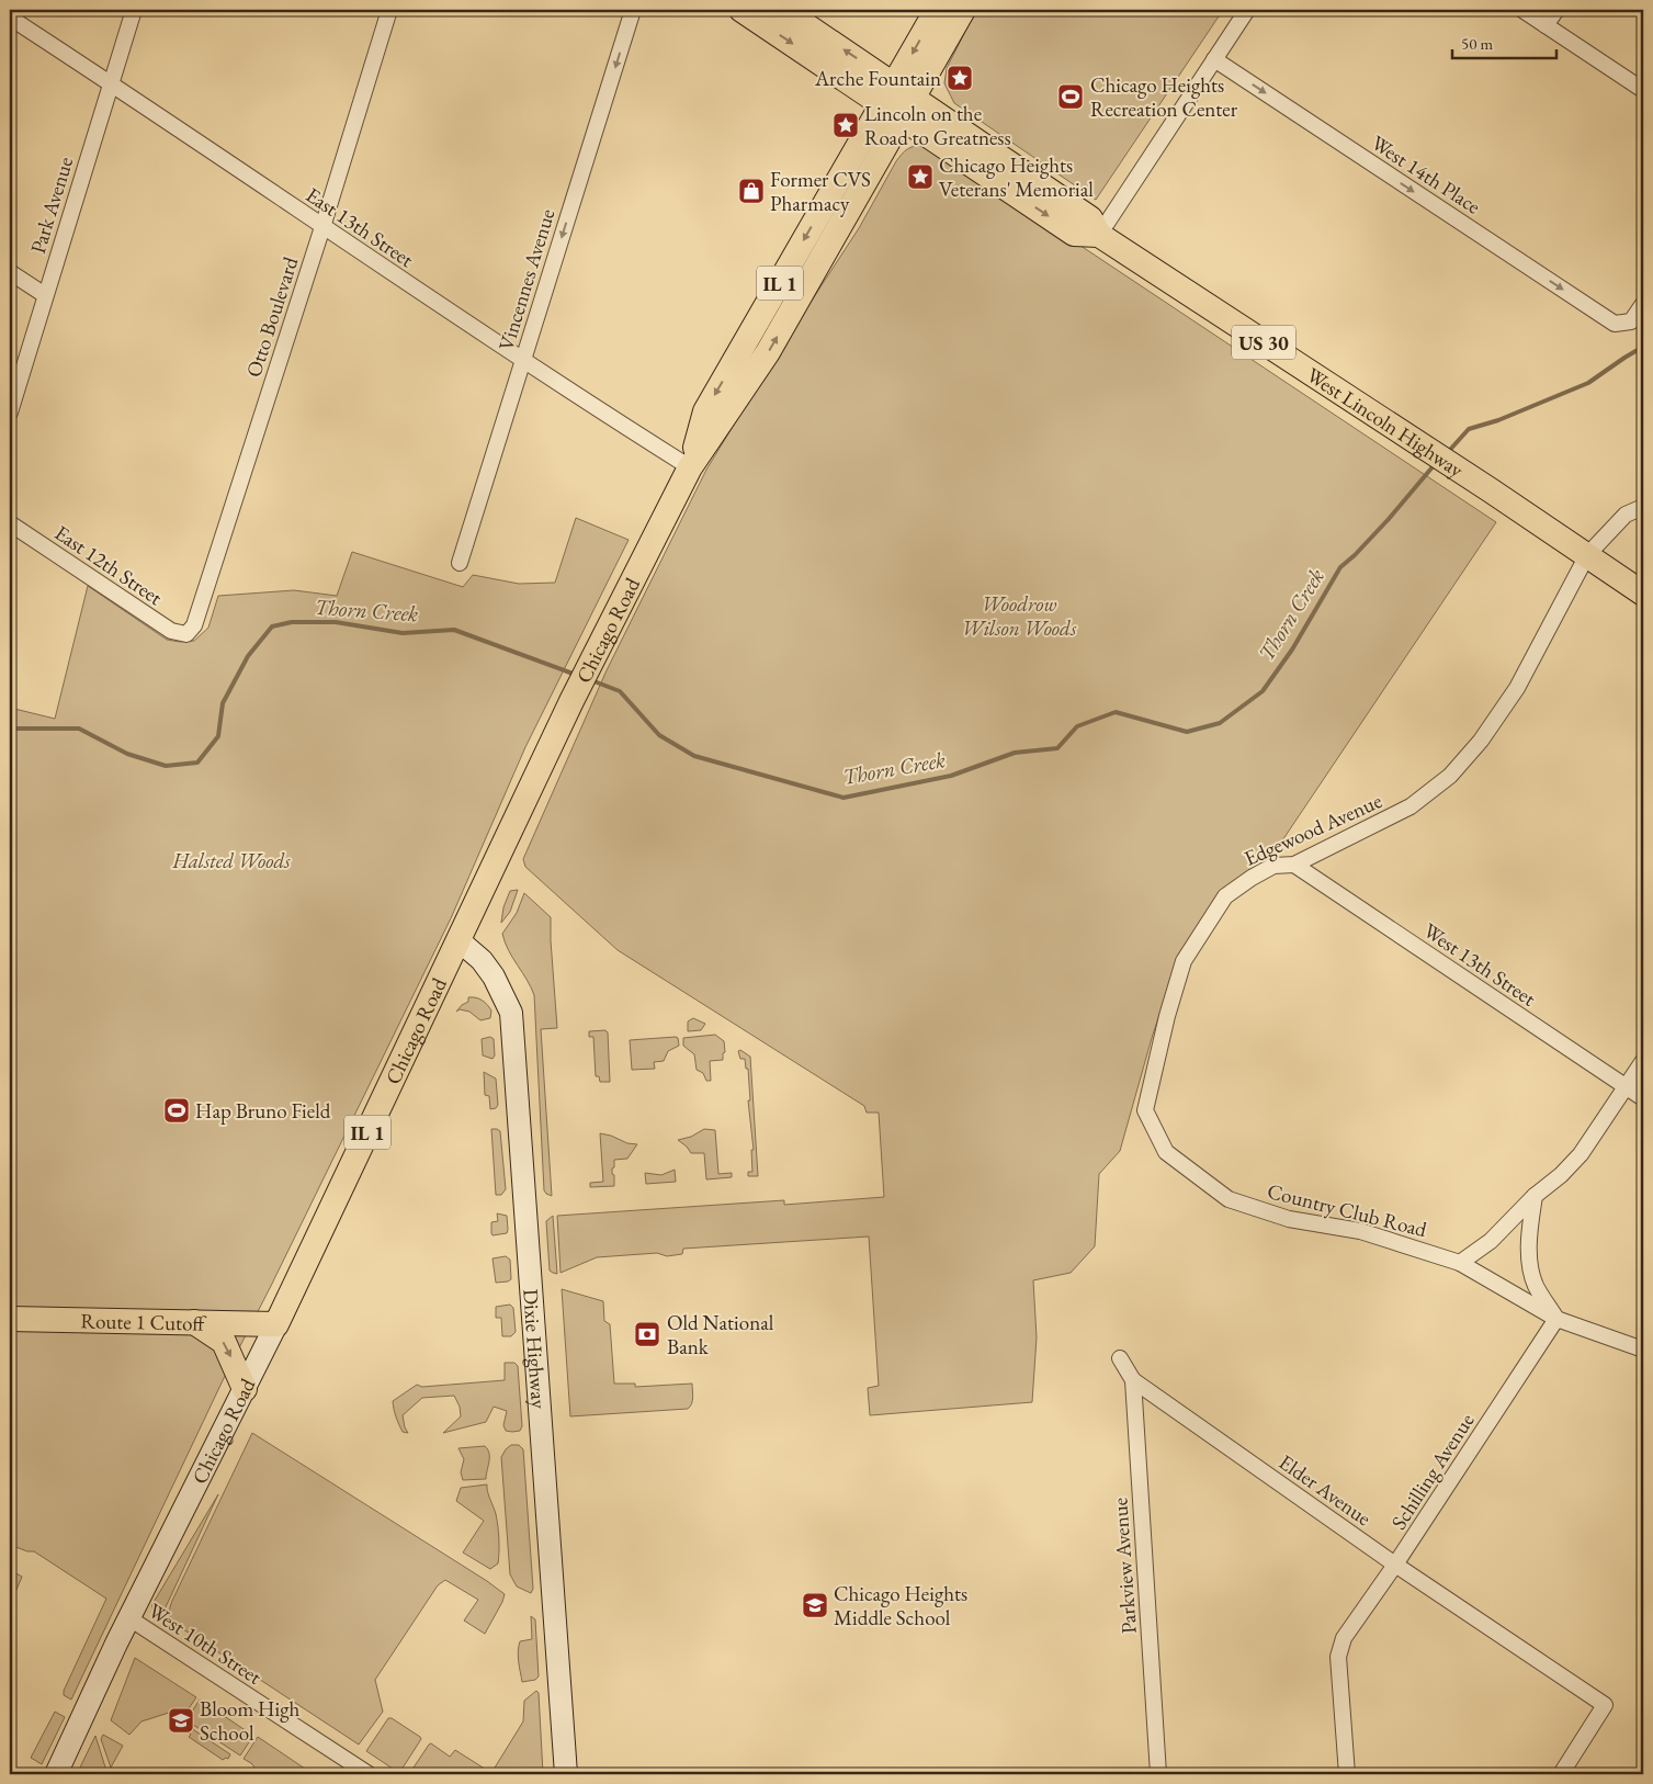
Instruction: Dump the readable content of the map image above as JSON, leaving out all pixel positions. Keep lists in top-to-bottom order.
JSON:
{
  "streets": {
    "main road": [
      "IL 1",
      "US 30",
      "West Lincoln Highway",
      "Chicago Road",
      "Route 1 Cutoff",
      "Dixie Highway"
    ],
    "street": [
      "West 14th Place",
      "Park Avenue",
      "East 13th Street",
      "Vincennes Avenue",
      "Otto Boulevard",
      "East 12th Street",
      "Edgewood Avenue",
      "West 13th Street",
      "Country Club Road",
      "Schilling Avenue",
      "Elder Avenue",
      "Parkview Avenue",
      "West 10th Street"
    ]
  },
  "crossings": [
    ["Park Avenue", "East 13th Street"],
    ["East 13th Street", "Vincennes Avenue"],
    ["East 13th Street", "Otto Boulevard"],
    ["East 13th Street", "Chicago Road"],
    ["Otto Boulevard", "East 12th Street"],
    ["US 30", "West Lincoln Highway"],
    ["US 30", "Chicago Road"],
    ["West Lincoln Highway", "Chicago Road"],
    ["West Lincoln Highway", "Edgewood Avenue"],
    ["Chicago Road", "Route 1 Cutoff"],
    ["Chicago Road", "Dixie Highway"],
    ["Chicago Road", "West 10th Street"],
    ["Edgewood Avenue", "West 13th Street"],
    ["Edgewood Avenue", "Country Club Road"],
    ["Country Club Road", "Schilling Avenue"],
    ["Schilling Avenue", "Elder Avenue"],
    ["Elder Avenue", "Parkview Avenue"]
  ],
  "one_way": ["West 14th Place", "Vincennes Avenue"],
  "water": ["Thorn Creek"],
  "parks": ["Woodrow Wilson Woods", "Halsted Woods"],
  "places": {
    "place": ["Arche Fountain", "Lincoln on the Road to Greatness", "Chicago Heights Veterans' Memorial"],
    "sports": ["Chicago Heights Recreation Center", "Hap Bruno Field"],
    "shop": ["Former CVS Pharmacy"],
    "bank": ["Old National Bank"],
    "school or university": ["Chicago Heights Middle School", "Bloom High School"]
  },
  "scale_bar": "50 m"
}
